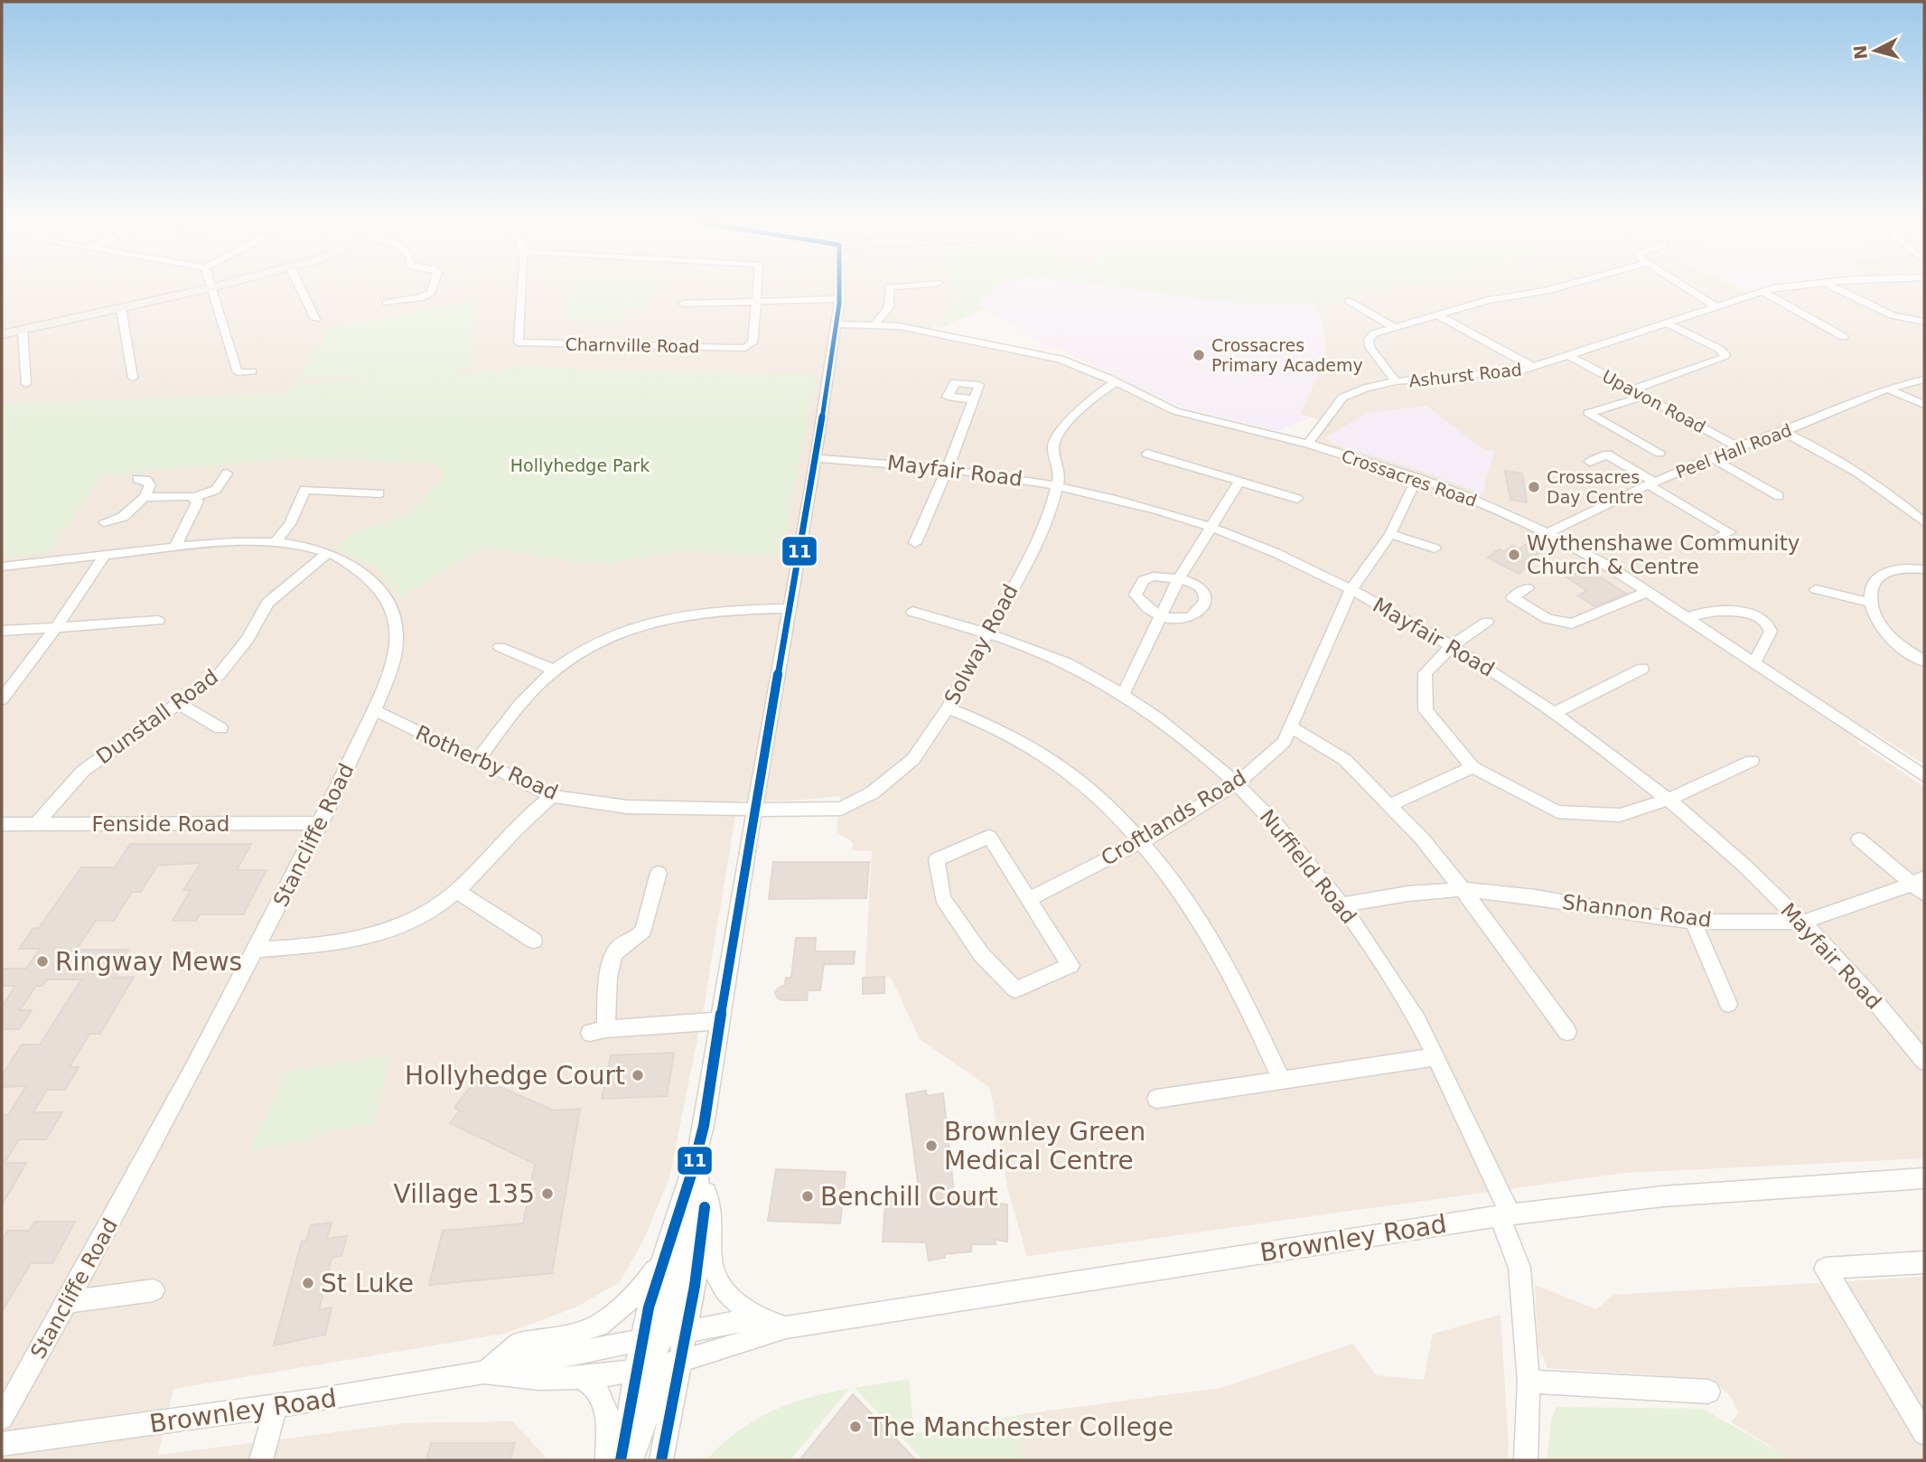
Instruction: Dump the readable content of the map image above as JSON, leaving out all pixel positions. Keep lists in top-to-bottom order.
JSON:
{
  "streets": {
    "street": [
      "Charnville Road",
      "Ashurst Road",
      "Upavon Road",
      "Peel Hall Road",
      "Mayfair Road",
      "Crossacres Road",
      "Solway Road",
      "Dunstall Road",
      "Rotherby Road",
      "Croftlands Road",
      "Fenside Road",
      "Stancliffe Road",
      "Nuffield Road",
      "Shannon Road",
      "Brownley Road"
    ]
  },
  "crossings": [
    ["Ashurst Road", "Upavon Road"],
    ["Ashurst Road", "Crossacres Road"],
    ["Upavon Road", "Peel Hall Road"],
    ["Peel Hall Road", "Crossacres Road"],
    ["Mayfair Road", "Solway Road"],
    ["Mayfair Road", "Croftlands Road"],
    ["Mayfair Road", "Shannon Road"],
    ["Crossacres Road", "Solway Road"],
    ["Crossacres Road", "Croftlands Road"],
    ["Solway Road", "Rotherby Road"],
    ["Solway Road", "Nuffield Road"],
    ["Dunstall Road", "Fenside Road"],
    ["Dunstall Road", "Stancliffe Road"],
    ["Rotherby Road", "Stancliffe Road"],
    ["Croftlands Road", "Nuffield Road"],
    ["Fenside Road", "Stancliffe Road"],
    ["Nuffield Road", "Shannon Road"],
    ["Nuffield Road", "Brownley Road"]
  ],
  "parks": ["Hollyhedge Park"],
  "places": [
    "Crossacres Primary Academy",
    "Crossacres Day Centre",
    "Wythenshawe Community Church & Centre",
    "Ringway Mews",
    "Hollyhedge Court",
    "Brownley Green Medical Centre",
    "Village 135",
    "Benchill Court",
    "St Luke",
    "The Manchester College"
  ],
  "lines": ["transit line 11"],
  "north": "left"
}
